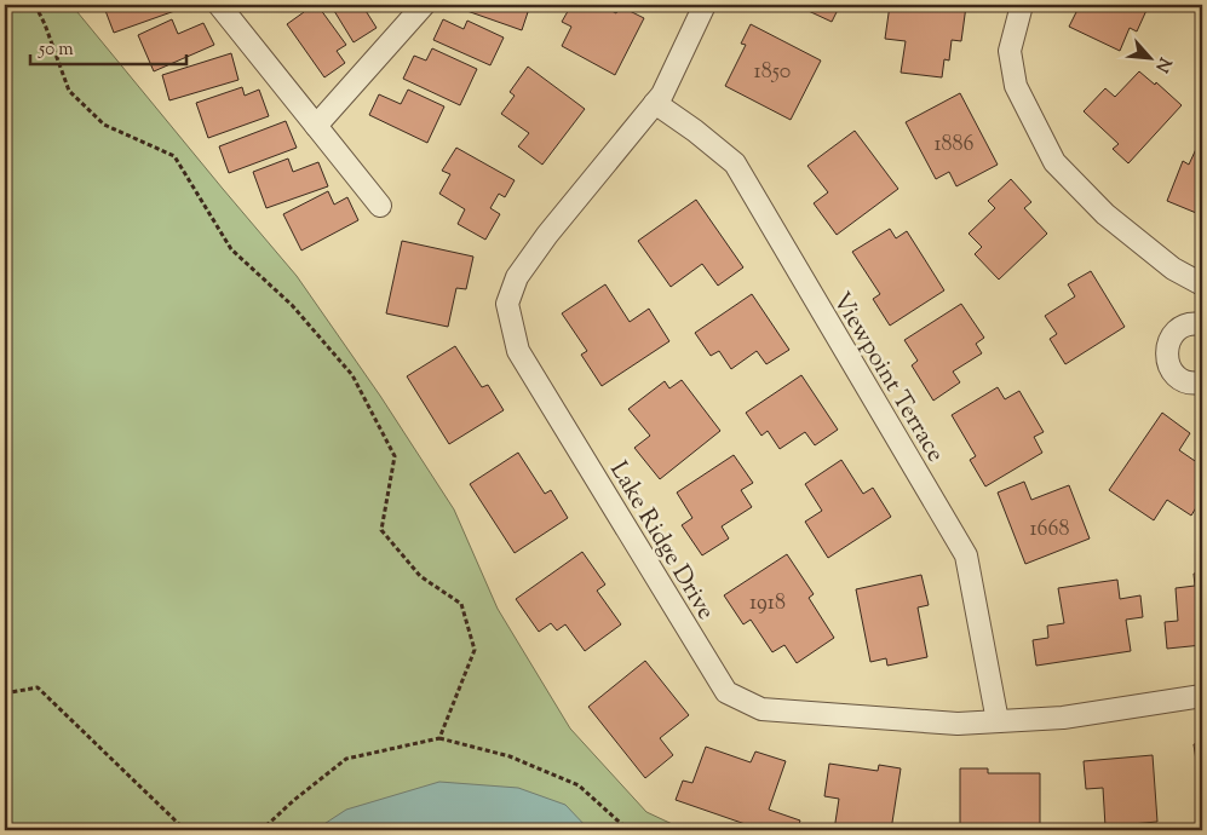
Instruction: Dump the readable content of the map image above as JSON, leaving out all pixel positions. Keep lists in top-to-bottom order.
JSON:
{
  "streets": {
    "street": ["Viewpoint Terrace", "Lake Ridge Drive"]
  },
  "crossings": [
    ["Viewpoint Terrace", "Lake Ridge Drive"]
  ],
  "house_numbers": [
    "1850",
    "1886",
    "1668",
    "1918"
  ],
  "scale_bar": "50 m",
  "north": "bottom right"
}
